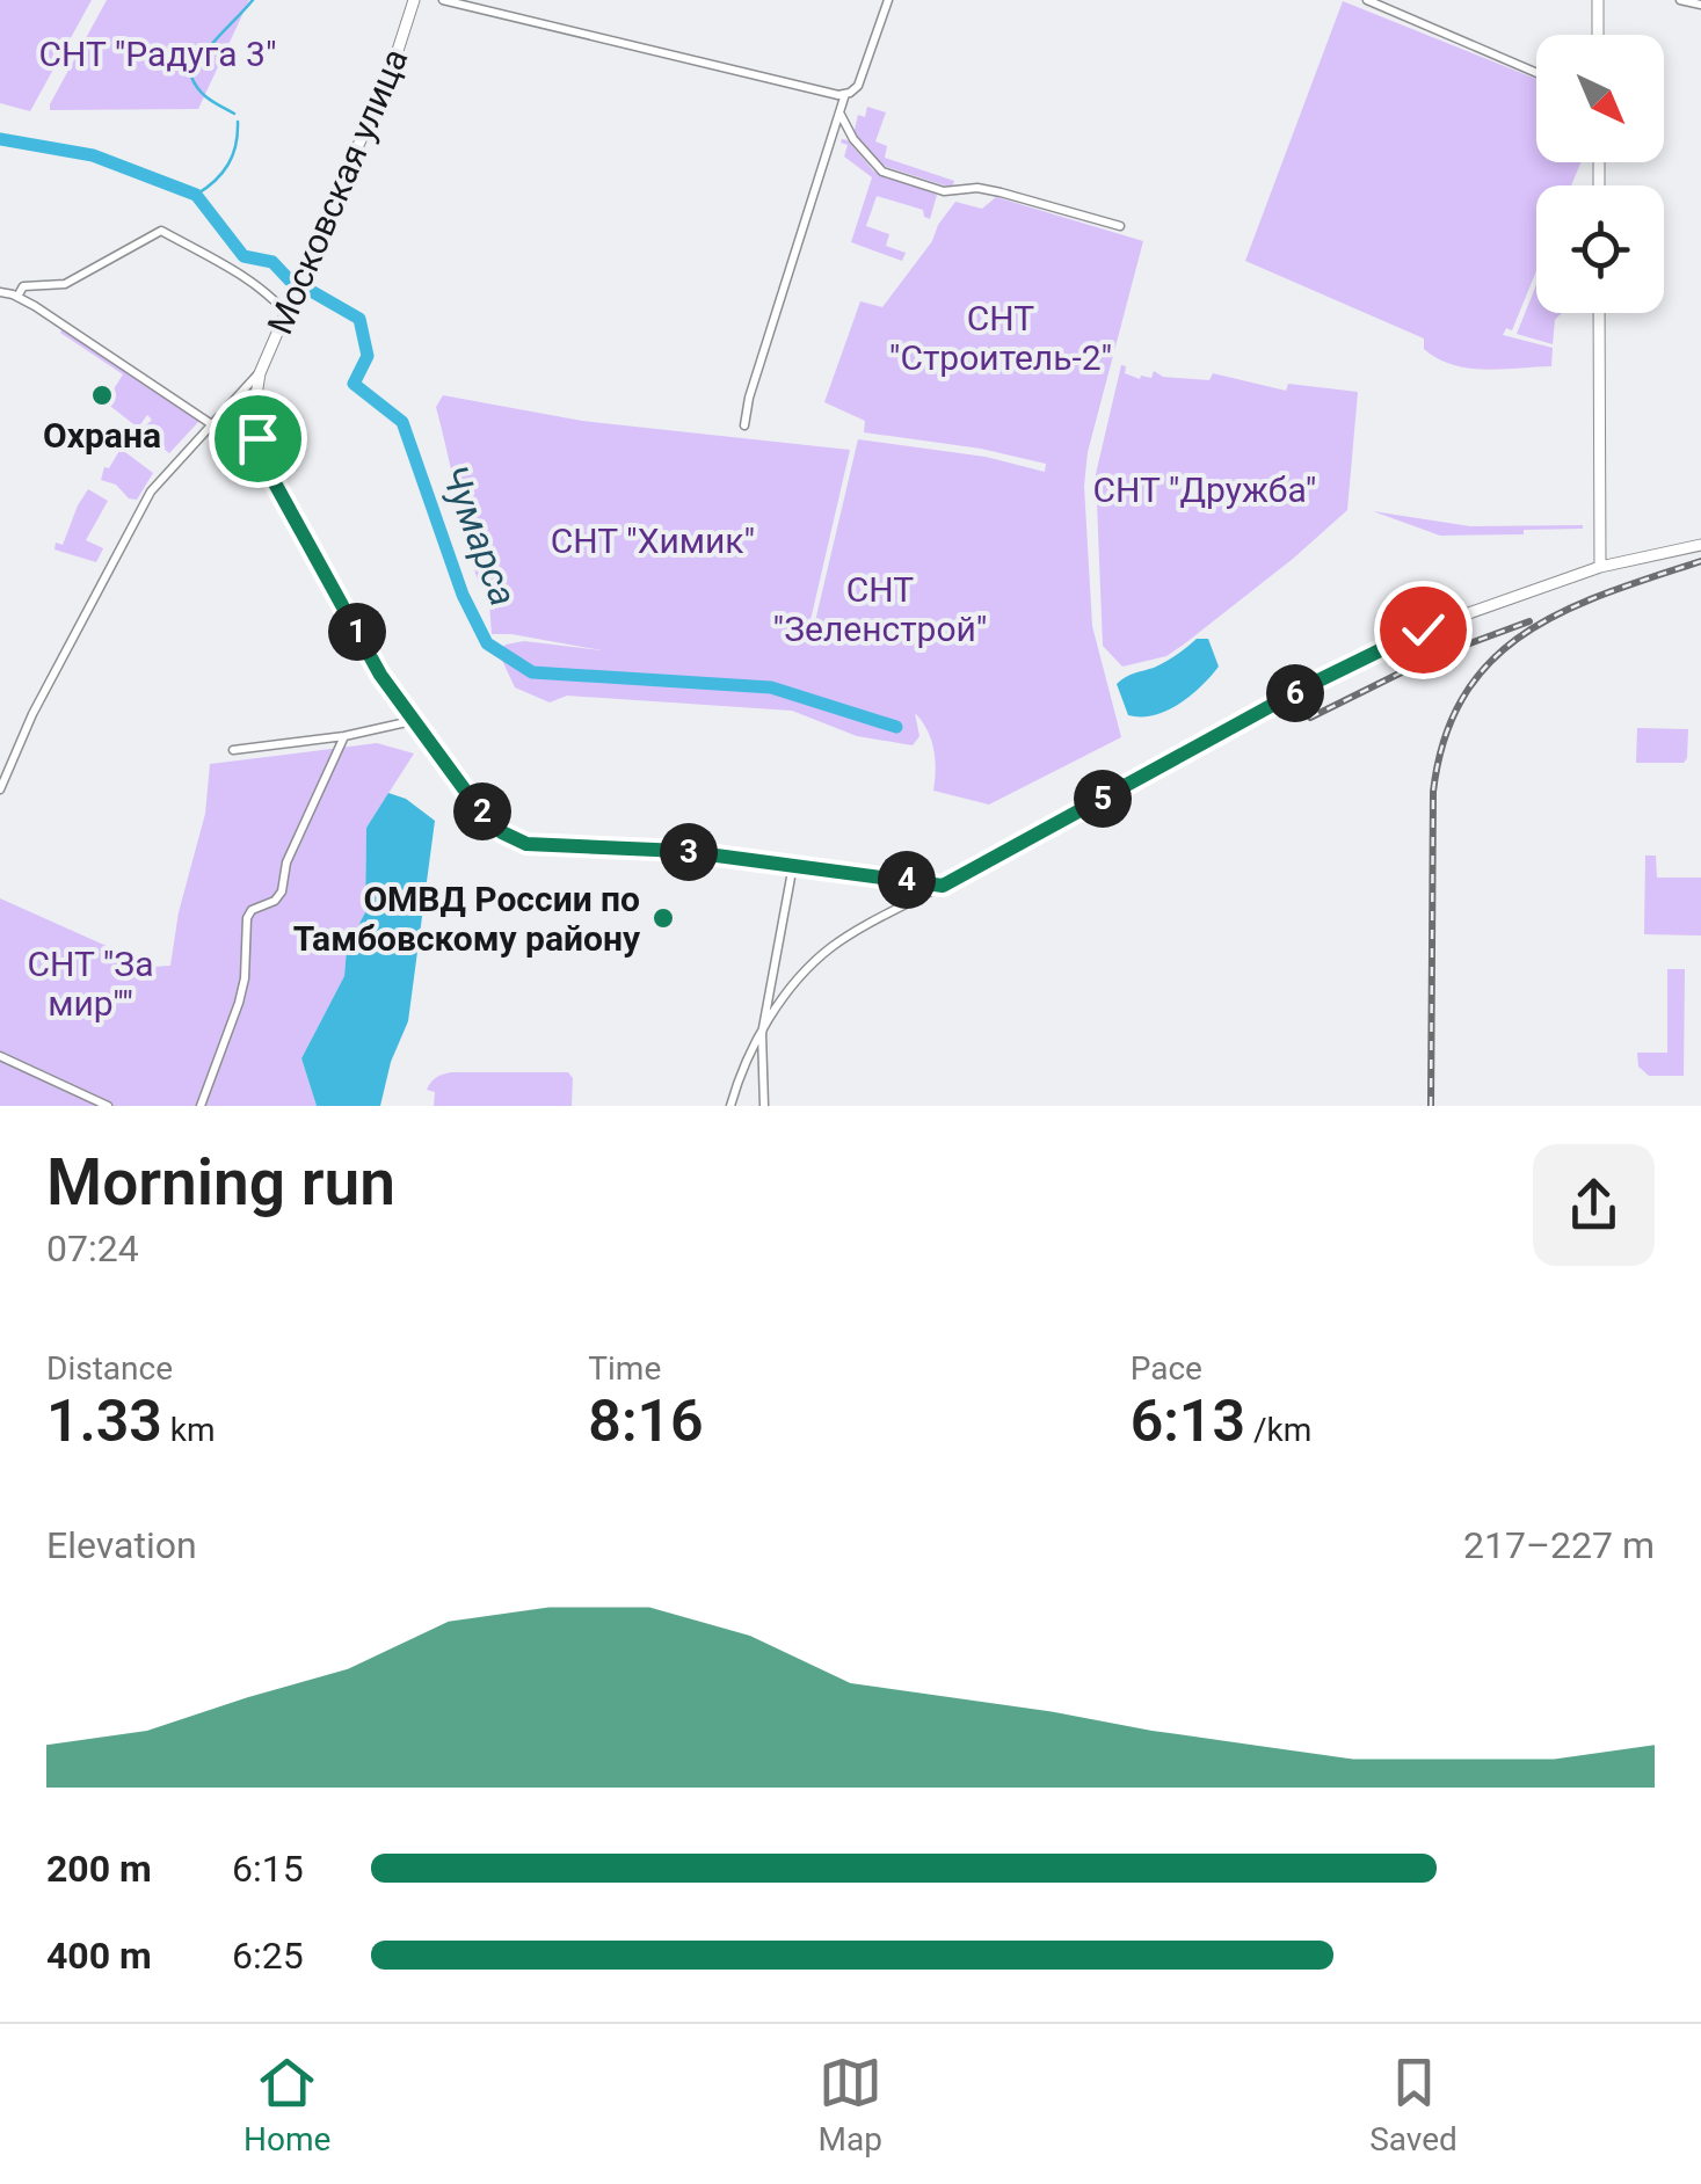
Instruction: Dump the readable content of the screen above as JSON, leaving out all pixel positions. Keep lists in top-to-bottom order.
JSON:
{
  "streets": {
    "main road": ["Московская улица"]
  },
  "water": ["Чумарса"],
  "parks": [
    "СНТ \"Радуга 3\"",
    "СНТ \"Строитель-2\"",
    "СНТ \"Дружба\"",
    "СНТ \"Химик\"",
    "СНТ \"Зеленстрой\"",
    "СНТ \"За мир\"\""
  ],
  "places": ["Охрана", "ОМВД России по Тамбовскому району"],
  "north": "bottom right",
  "page": {
    "pins": [
      "1",
      "6",
      "5",
      "2",
      "3",
      "4"
    ],
    "heading": ["Morning run", "07:24"],
    "stats": [
      ["Distance", "1.33 km"],
      ["Time", "8:16"],
      ["Pace", "6:13 /km"]
    ],
    "chart": ["Elevation", "217–227 m"],
    "list": [
      {
        "name": "200 m",
        "note": "6:15"
      },
      {
        "name": "400 m",
        "note": "6:25"
      }
    ],
    "tabs": ["Home", "Map", "Saved"]
  }
}
